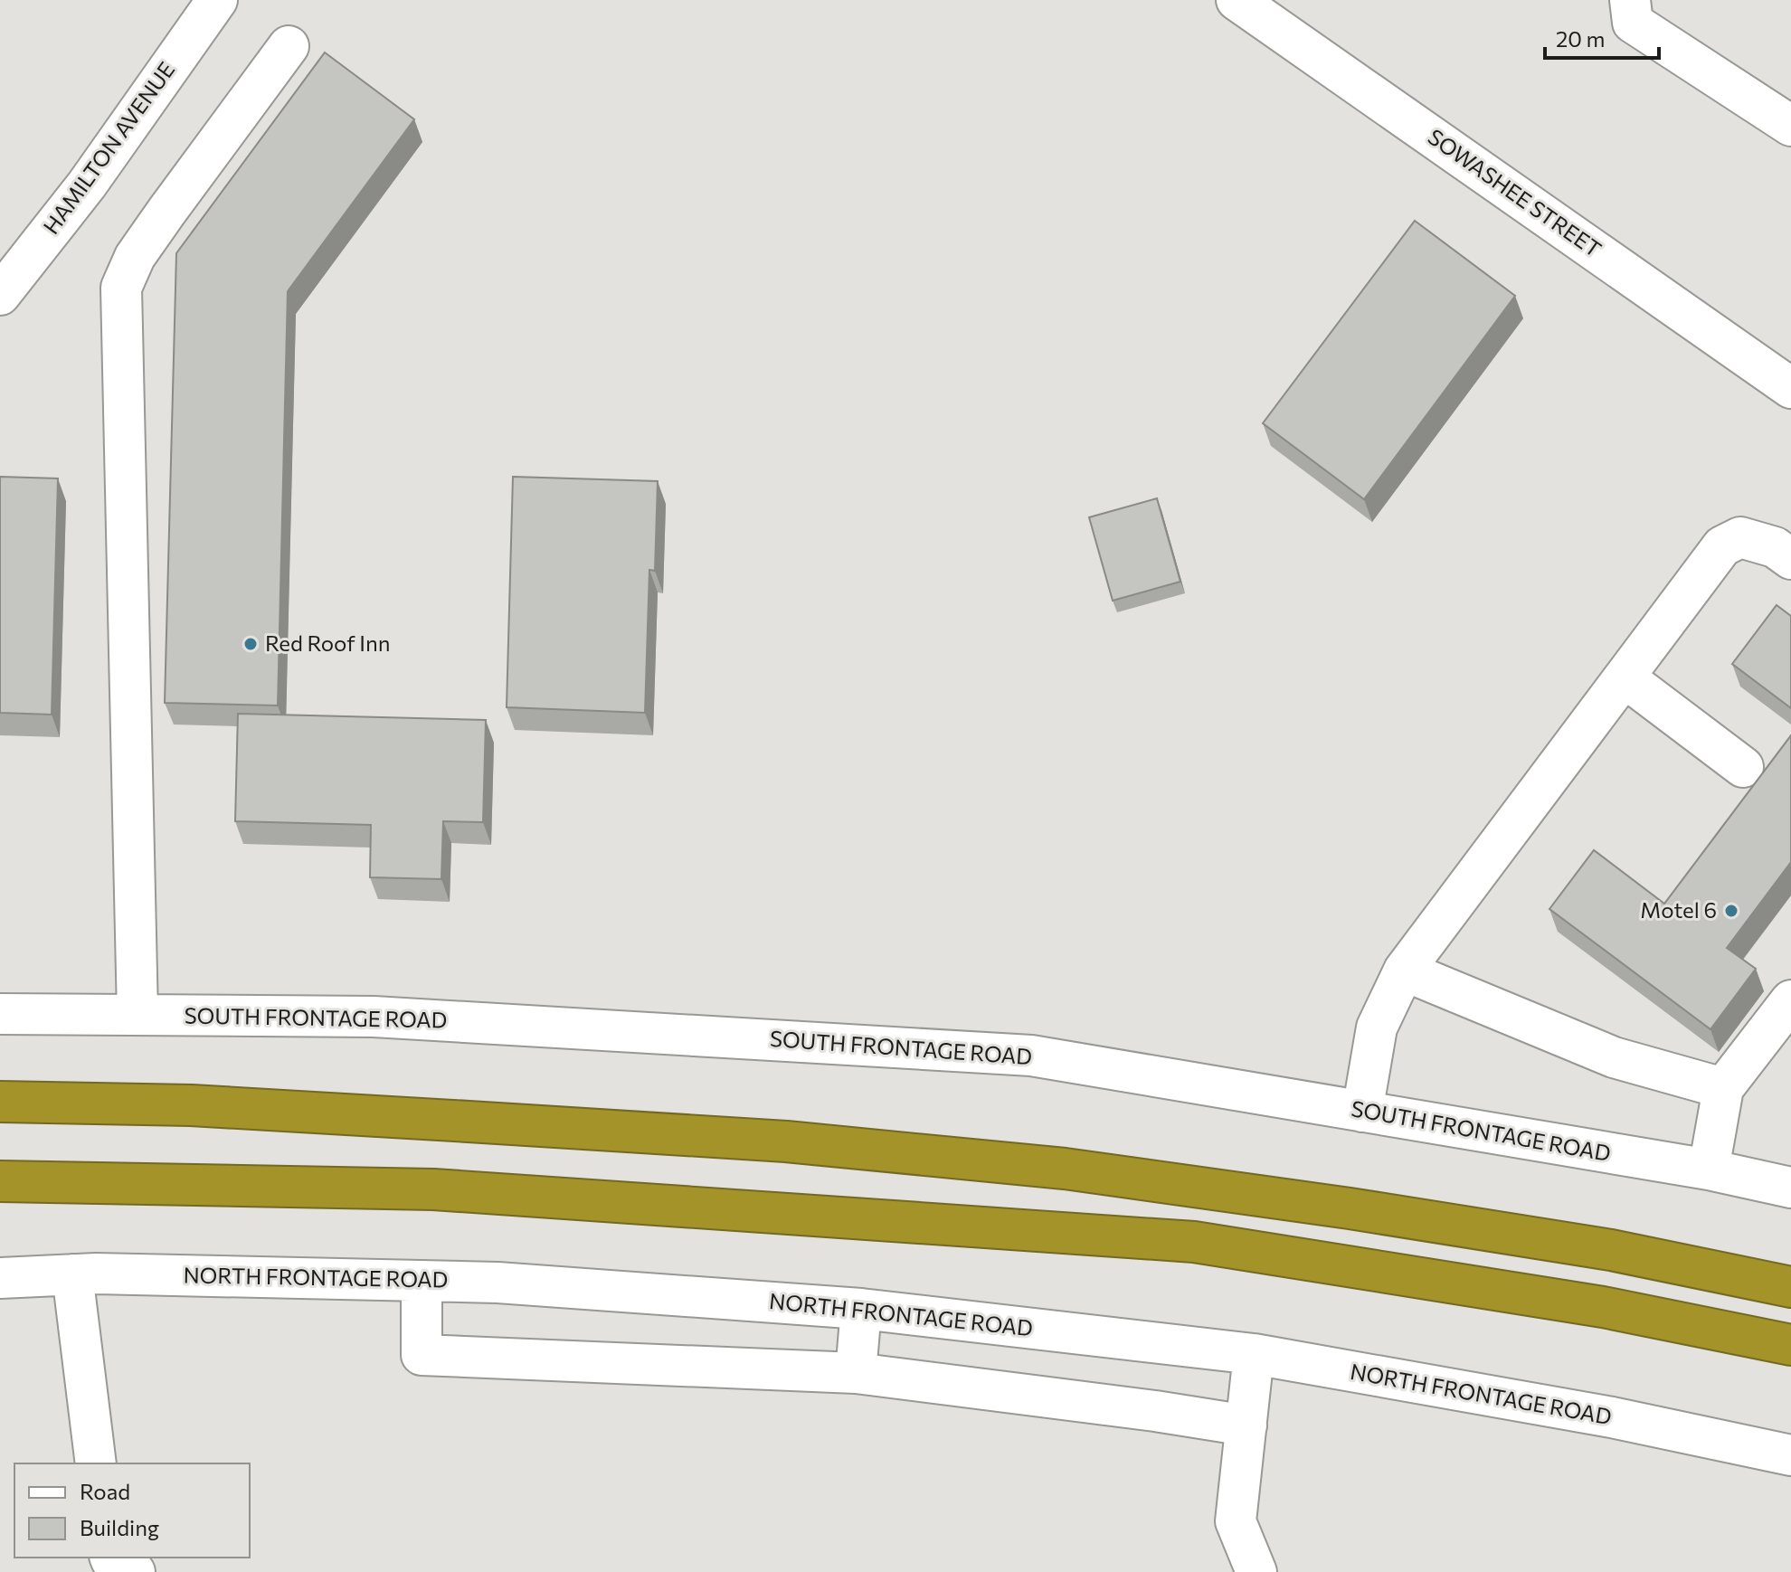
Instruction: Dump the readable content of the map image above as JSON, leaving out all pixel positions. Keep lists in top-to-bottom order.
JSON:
{
  "streets": {
    "street": [
      "HAMILTON AVENUE",
      "SOWASHEE STREET",
      "SOUTH FRONTAGE ROAD",
      "NORTH FRONTAGE ROAD"
    ]
  },
  "places": ["Red Roof Inn", "Motel 6"],
  "legend": ["Road", "Building"],
  "scale_bar": "20 m"
}
